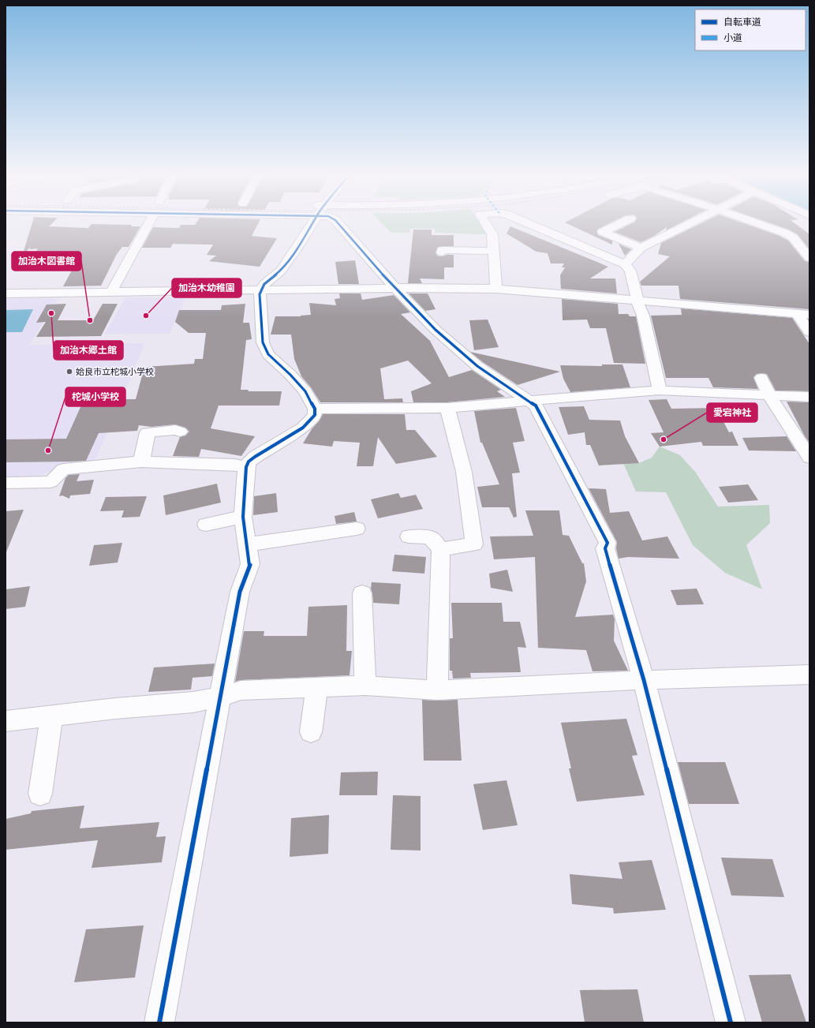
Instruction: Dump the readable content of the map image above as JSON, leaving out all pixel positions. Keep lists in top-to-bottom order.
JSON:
{
  "places": [
    "加治木郷土館",
    "加治木幼稚園",
    "加治木図書館",
    "姶良市立柁城小学校",
    "愛宕神社",
    "柁城小学校"
  ],
  "legend": ["自転車道", "小道"]
}
